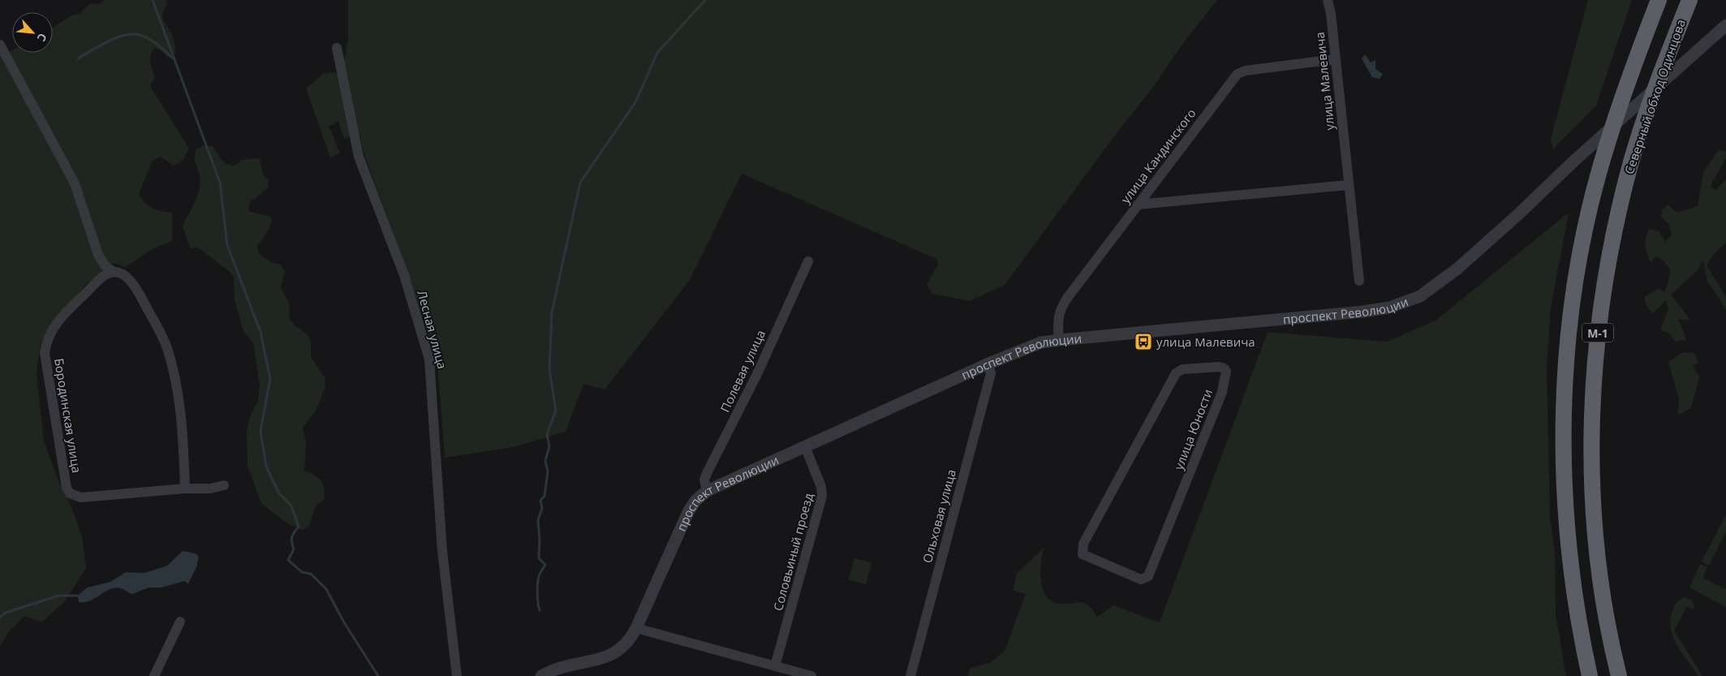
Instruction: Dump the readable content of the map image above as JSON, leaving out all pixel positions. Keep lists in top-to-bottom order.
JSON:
{
  "streets": {
    "highway": ["Северный обход Одинцова", "М-1"],
    "street": [
      "улица Малевича",
      "улица Кандинского",
      "проспект Революции",
      "Лесная улица",
      "Полевая улица",
      "Бородинская улица",
      "улица Юности",
      "Ольховая улица",
      "Соловьиный проезд"
    ]
  },
  "crossings": [
    ["улица Малевича", "улица Кандинского"],
    ["улица Кандинского", "проспект Революции"],
    ["проспект Революции", "Полевая улица"],
    ["проспект Революции", "Ольховая улица"],
    ["проспект Революции", "Соловьиный проезд"]
  ],
  "places": {
    "bus stop": ["улица Малевича"]
  },
  "north": "bottom right"
}
